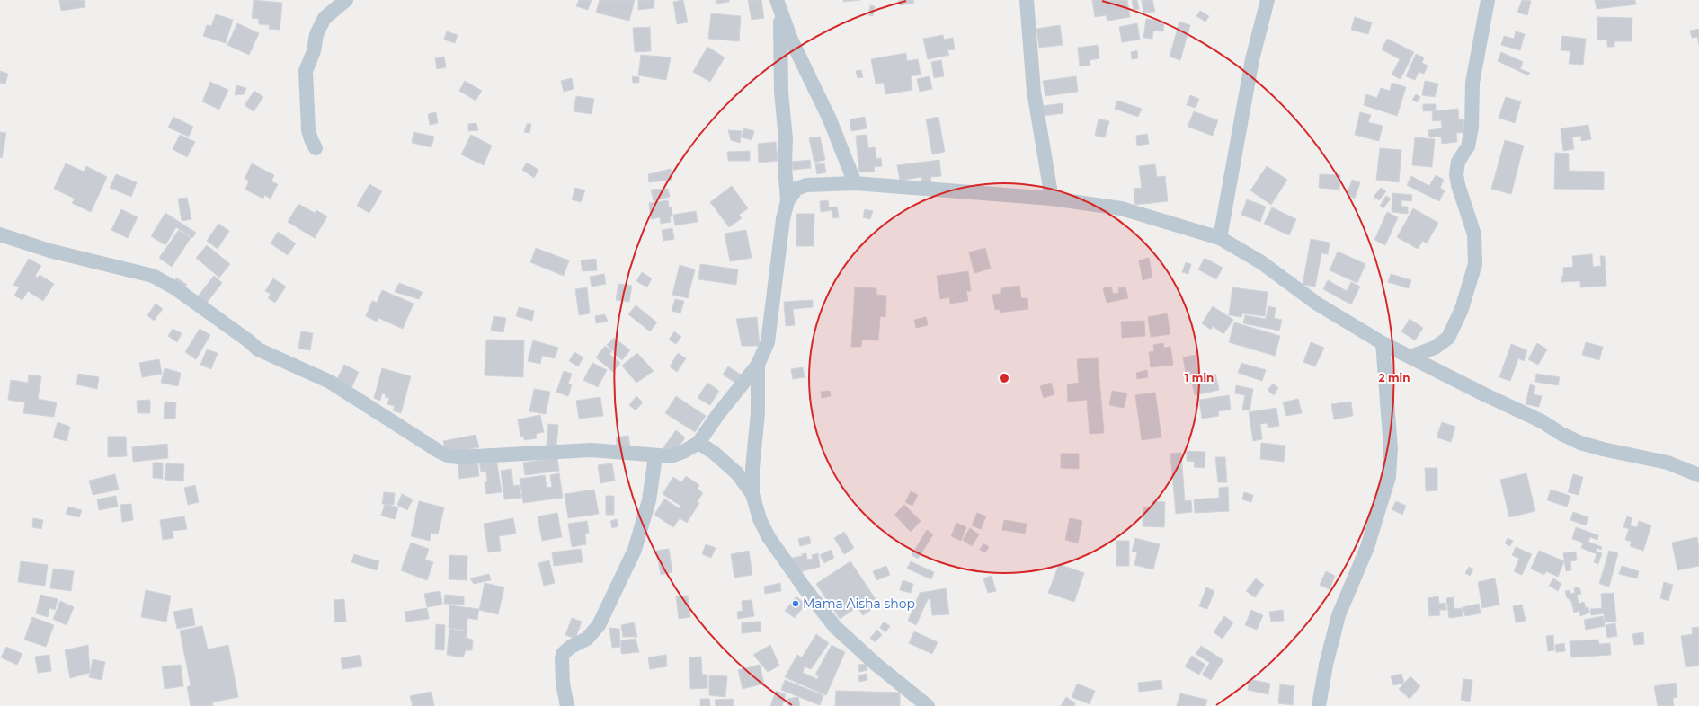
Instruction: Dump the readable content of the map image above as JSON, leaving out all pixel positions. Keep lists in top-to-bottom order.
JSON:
{
  "places": ["Mama Aisha shop"],
  "rings": ["1 min", "2 min"]
}
